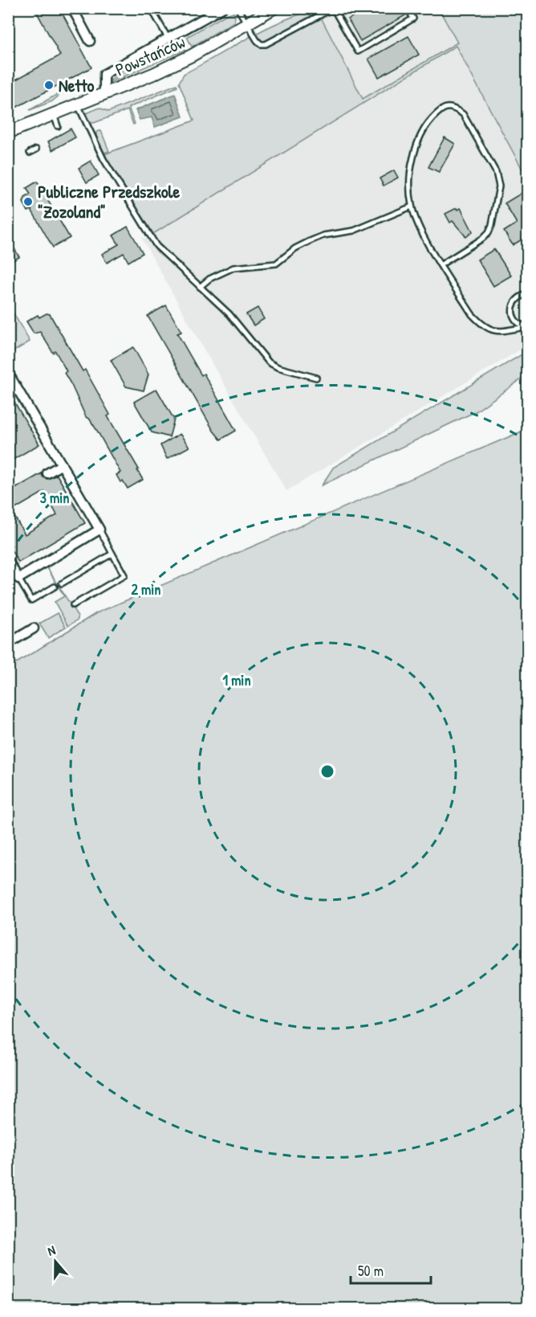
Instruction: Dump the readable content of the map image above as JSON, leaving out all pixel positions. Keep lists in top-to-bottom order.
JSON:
{
  "streets": {
    "street": ["Powstańców"]
  },
  "places": ["Netto", "Publiczne Przedszkole \"Zozoland\""],
  "scale_bar": "50 m",
  "north": "top",
  "rings": ["3 min", "2 min", "1 min"]
}
